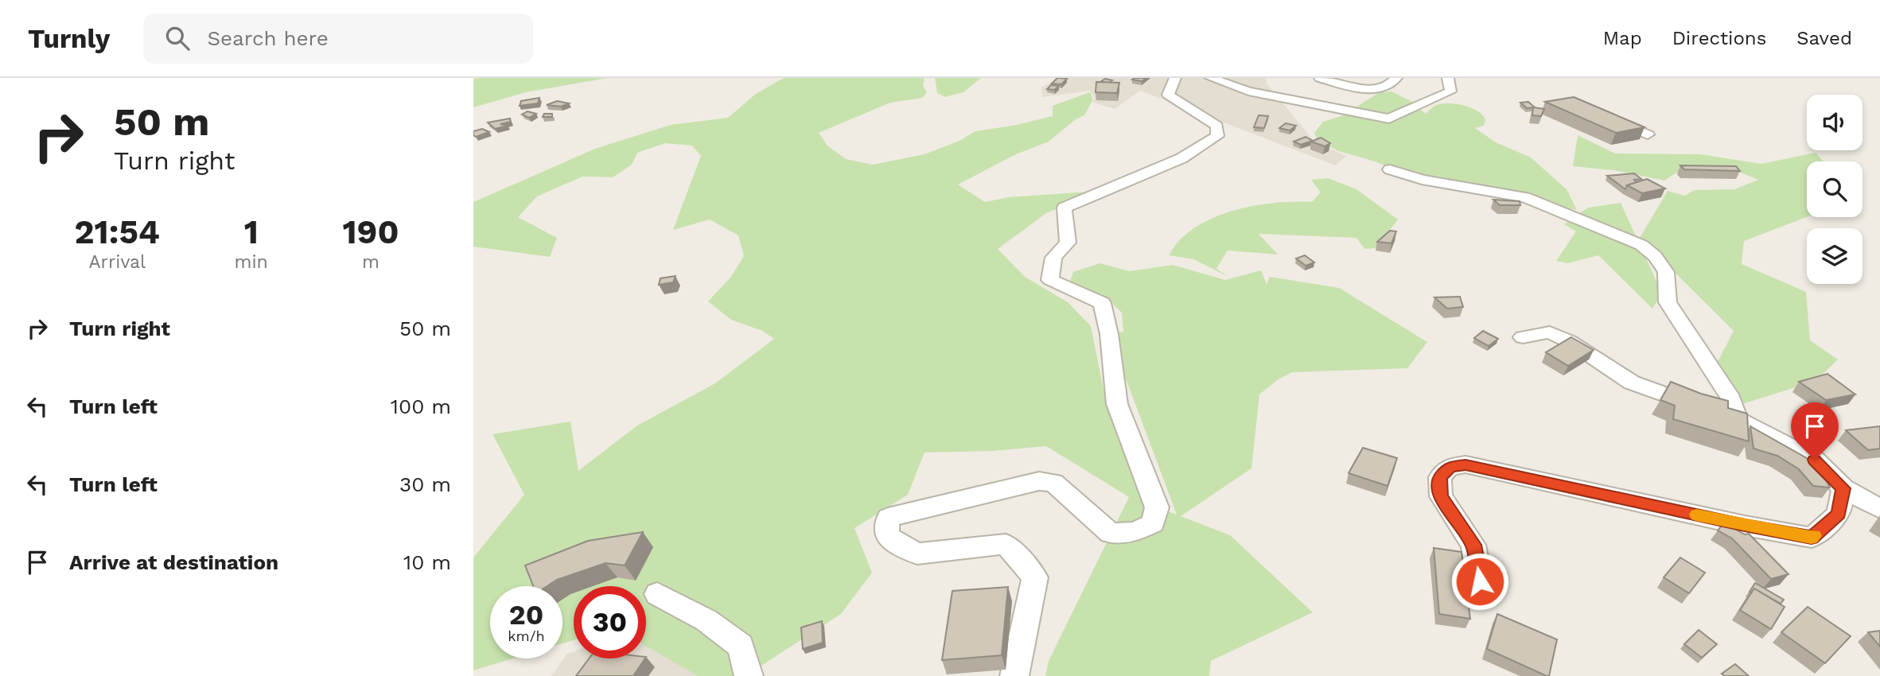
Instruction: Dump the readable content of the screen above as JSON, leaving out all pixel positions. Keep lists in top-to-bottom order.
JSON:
{
  "page": {
    "header": "Turnly",
    "search": "Search here",
    "nav": ["Map", "Directions", "Saved"],
    "turn": ["50 m", "Turn right"],
    "eta": [
      "21:54",
      "Arrival",
      "1",
      "min",
      "190",
      "m"
    ],
    "list": [
      {
        "name": "Turn right",
        "value": "50 m"
      },
      {
        "name": "Turn left",
        "value": "100 m"
      },
      {
        "name": "Turn left",
        "value": "30 m"
      },
      {
        "name": "Arrive at destination",
        "value": "10 m"
      }
    ],
    "speed": "20 km/h",
    "limit": "30"
  }
}
